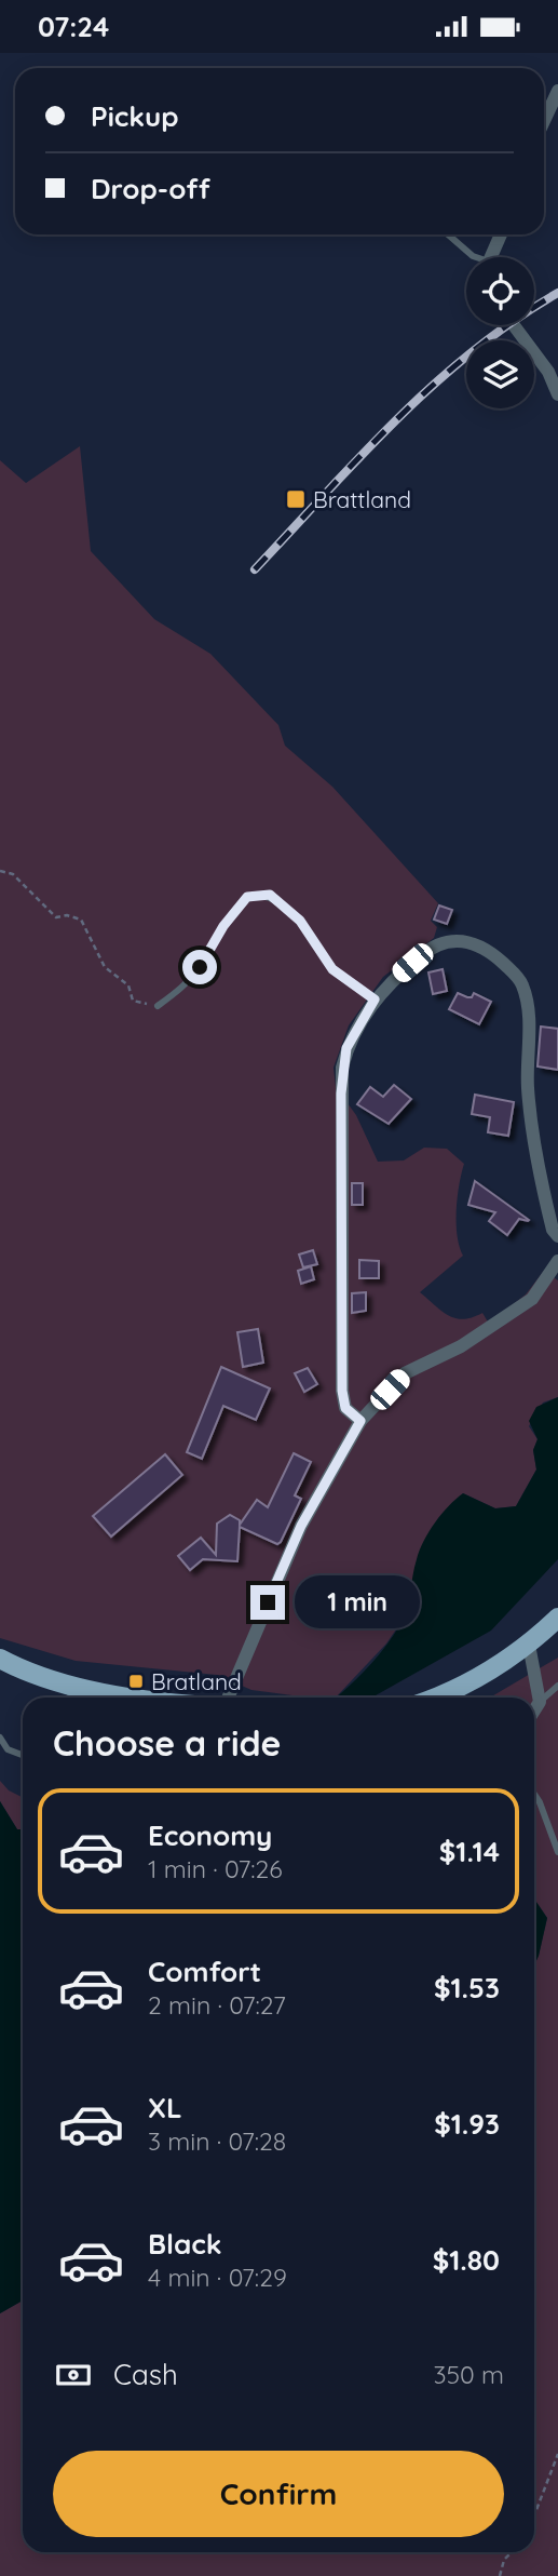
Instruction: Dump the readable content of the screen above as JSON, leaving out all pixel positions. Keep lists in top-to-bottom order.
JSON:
{
  "places": {
    "transit": ["Brattland", "Bratland"]
  },
  "page": {
    "status": "07:24",
    "banner": ["Pickup", "Drop-off"],
    "bubble": "1 min",
    "heading": "Choose a ride",
    "list": [
      {
        "name": "Economy",
        "note": "1 min · 07:26",
        "value": "$1.14"
      },
      {
        "name": "Comfort",
        "note": "2 min · 07:27",
        "value": "$1.53"
      },
      {
        "name": "XL",
        "note": "3 min · 07:28",
        "value": "$1.93"
      },
      {
        "name": "Black",
        "note": "4 min · 07:29",
        "value": "$1.80"
      }
    ],
    "pay": ["Cash", "350 m"],
    "buttons": "Confirm"
  }
}
